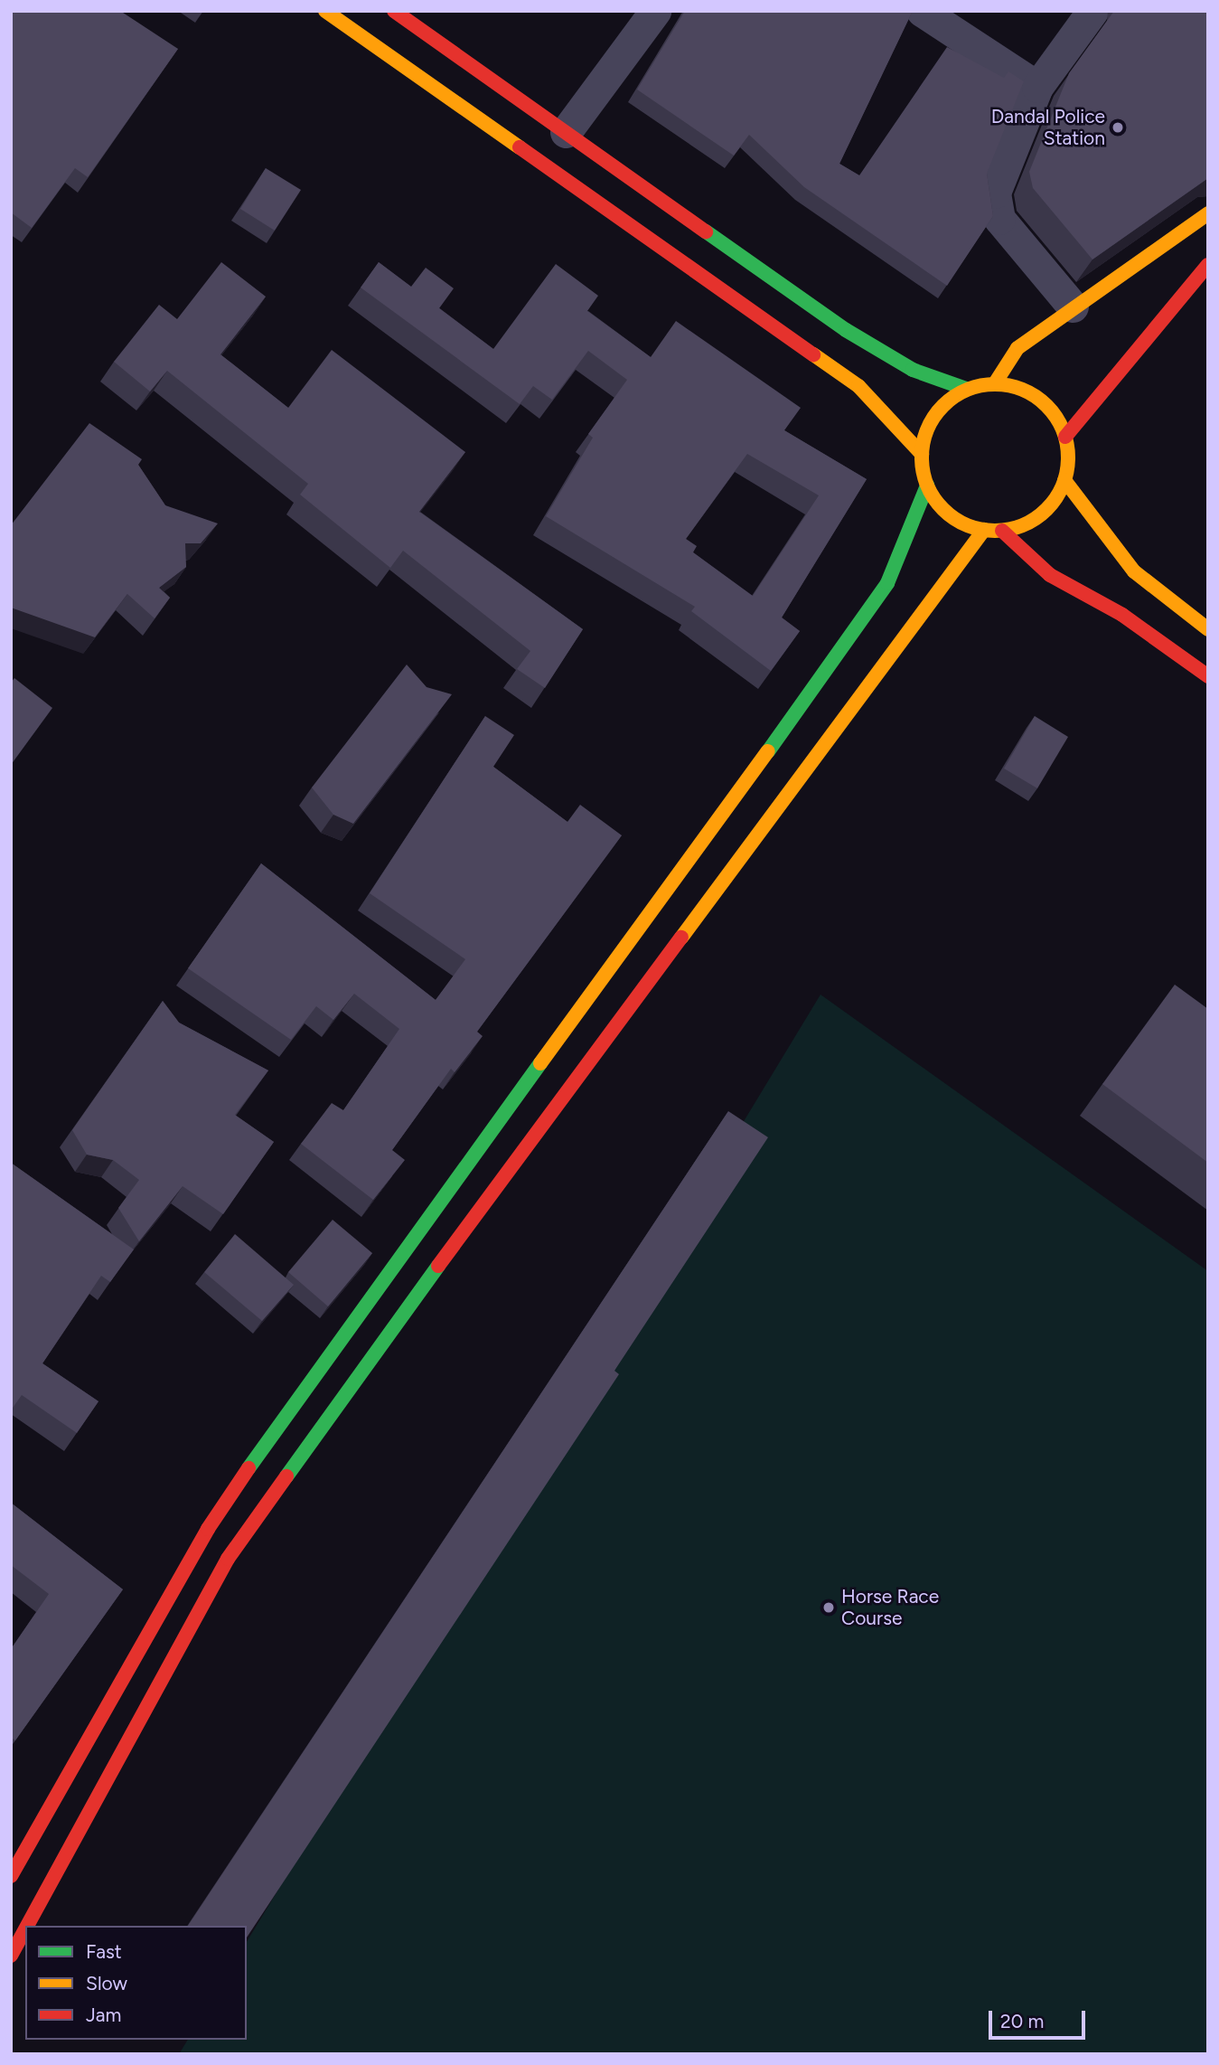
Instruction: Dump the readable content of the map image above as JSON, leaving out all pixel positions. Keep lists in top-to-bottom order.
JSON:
{
  "places": ["Dandal Police Station", "Horse Race Course"],
  "legend": ["Fast", "Slow", "Jam"],
  "scale_bar": "20 m"
}
